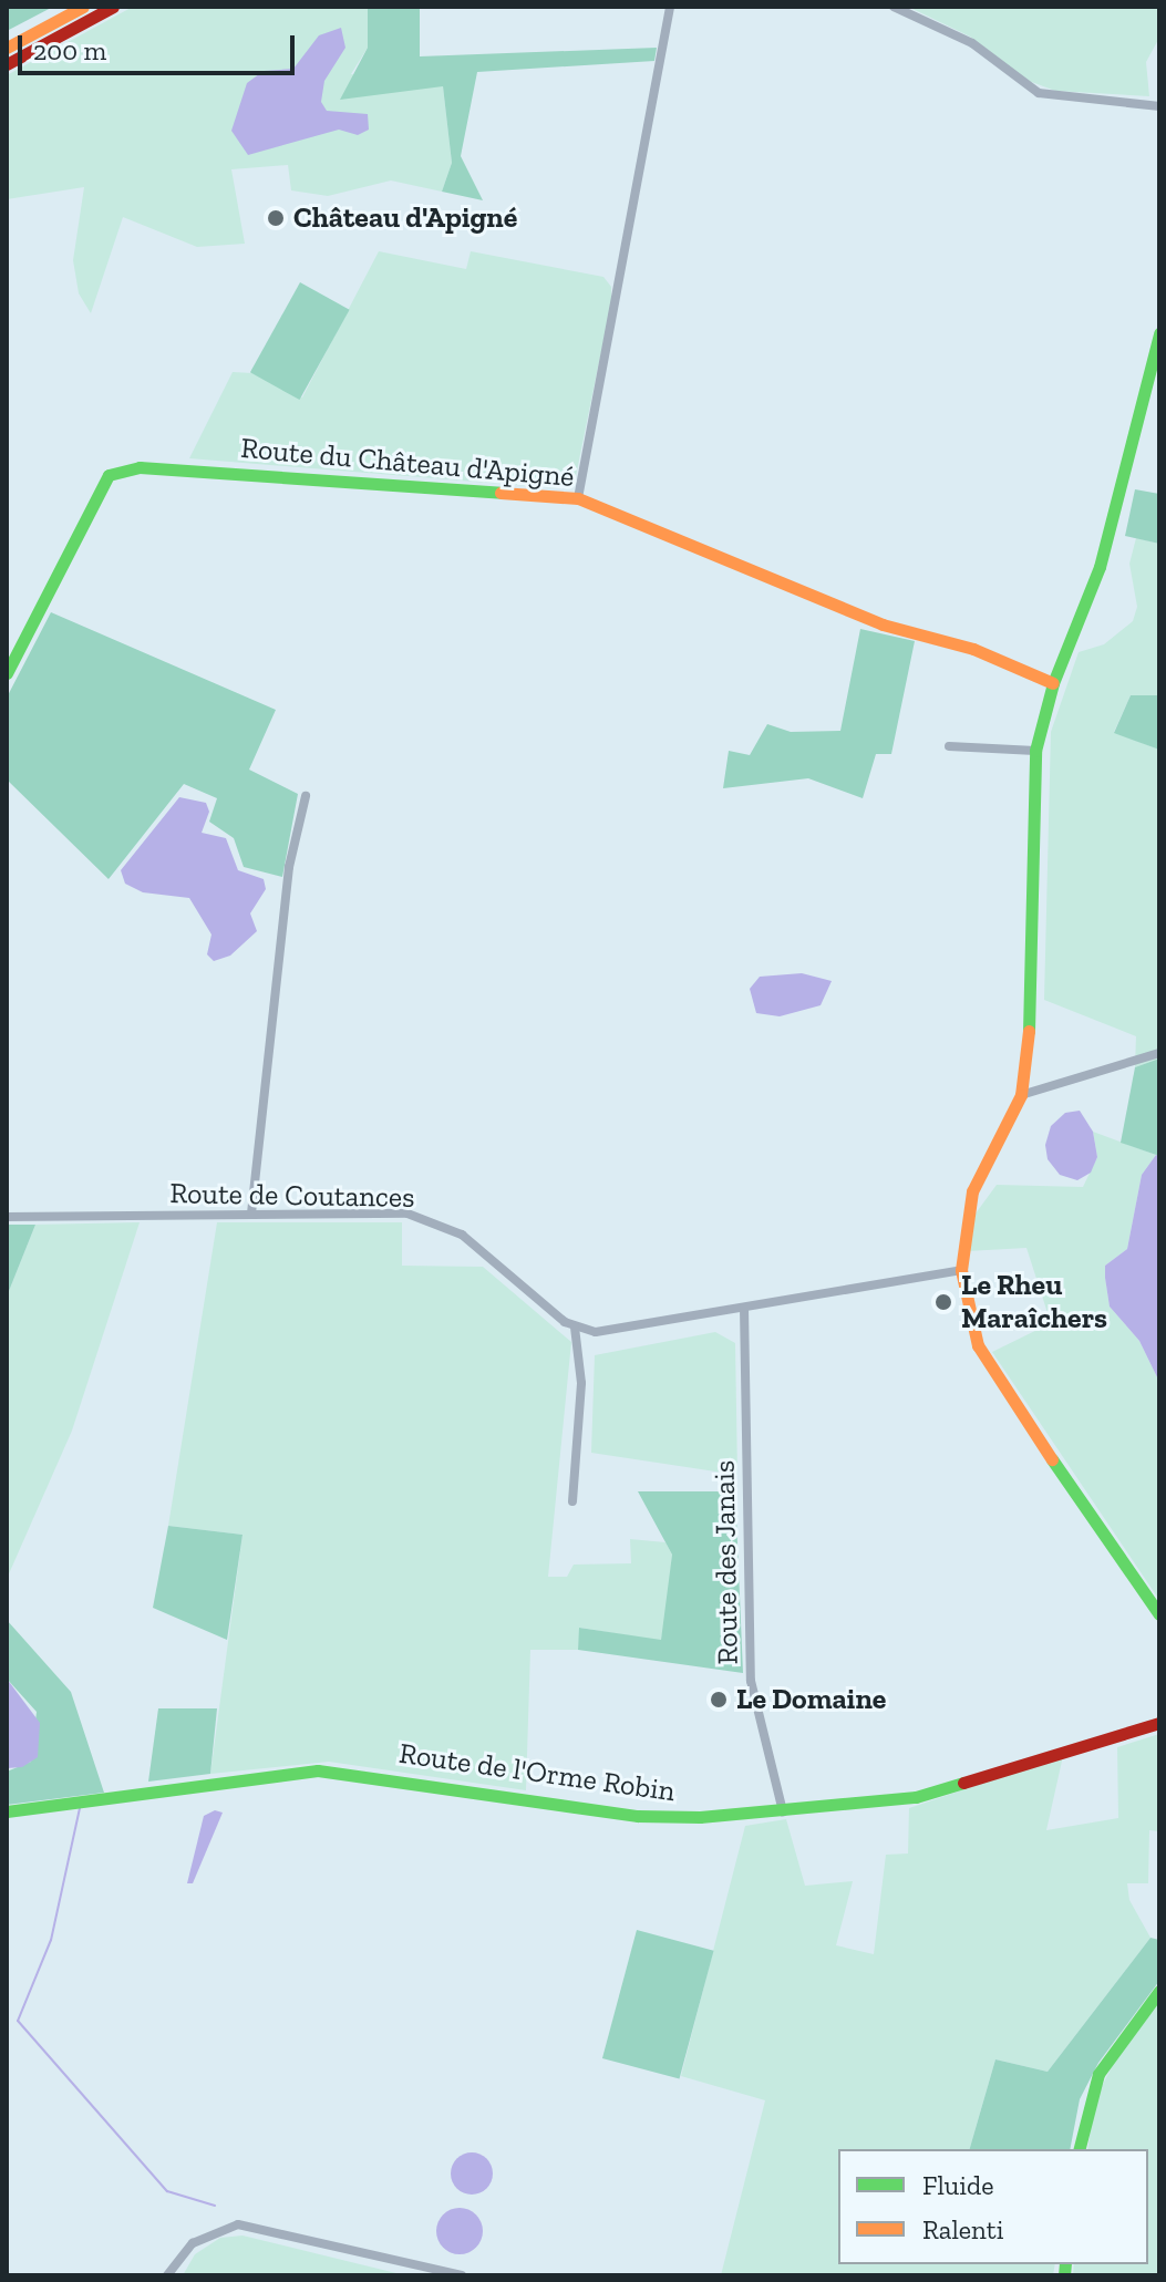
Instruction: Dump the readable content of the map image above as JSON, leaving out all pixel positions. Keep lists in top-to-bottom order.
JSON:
{
  "streets": {
    "main road": ["Route du Château d'Apigné", "Route de l'Orme Robin"],
    "street": ["Route de Coutances", "Route des Janais"]
  },
  "crossings": [
    ["Route des Janais", "Route de l'Orme Robin"]
  ],
  "places": ["Château d'Apigné", "Le Rheu Maraîchers", "Le Domaine"],
  "legend": ["Fluide", "Ralenti"],
  "scale_bar": "200 m"
}
